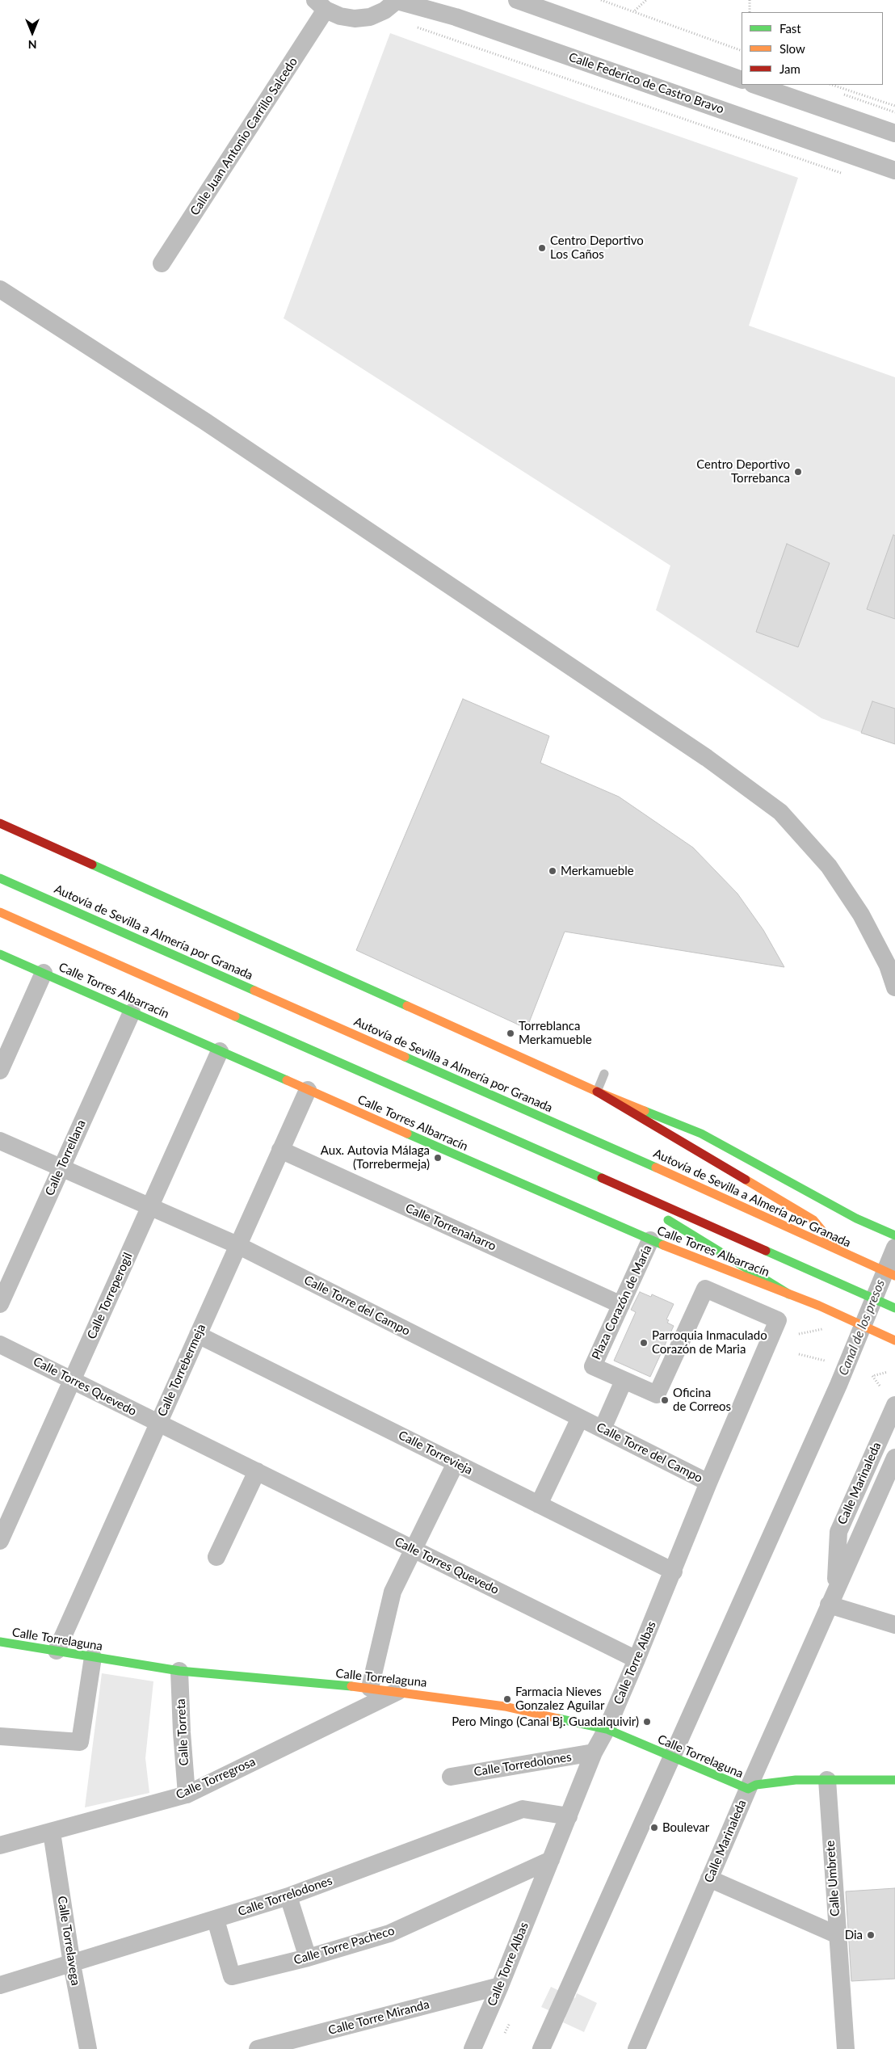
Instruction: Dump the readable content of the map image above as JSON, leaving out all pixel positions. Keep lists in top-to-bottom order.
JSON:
{
  "streets": {
    "main road": ["Autovía de Sevilla a Almería por Granada", "Calle Torres Albarracín", "Calle Torrelaguna"],
    "street": [
      "Calle Federico de Castro Bravo",
      "Calle Juan Antonio Carrillo Salcedo",
      "Calle Torrellana",
      "Calle Torrenaharro",
      "Calle Torreperogil",
      "Plaza Corazón de María",
      "Calle Torre del Campo",
      "Calle Torrebermeja",
      "Calle Torres Quevedo",
      "Calle Torrevieja",
      "Calle Marinaleda",
      "Calle Torre Albas",
      "Calle Torreta",
      "Calle Torredolones",
      "Calle Torregrosa",
      "Calle Umbrete",
      "Calle Torrelodones",
      "Calle Torrelavega",
      "Calle Torre Pacheco",
      "Calle Torre Miranda"
    ]
  },
  "crossings": [
    ["Calle Torres Albarracín", "Calle Torrellana"],
    ["Calle Torres Albarracín", "Calle Torreperogil"],
    ["Calle Torres Albarracín", "Plaza Corazón de María"],
    ["Calle Torres Albarracín", "Calle Torrebermeja"],
    ["Calle Torrellana", "Calle Torre del Campo"],
    ["Calle Torrenaharro", "Plaza Corazón de María"],
    ["Calle Torrenaharro", "Calle Torrebermeja"],
    ["Calle Torreperogil", "Calle Torre del Campo"],
    ["Calle Torreperogil", "Calle Torres Quevedo"],
    ["Plaza Corazón de María", "Calle Torre Albas"],
    ["Calle Torre del Campo", "Calle Torrebermeja"],
    ["Calle Torre del Campo", "Calle Torre Albas"],
    ["Calle Torrebermeja", "Calle Torres Quevedo"],
    ["Calle Torrebermeja", "Calle Torrevieja"],
    ["Calle Torrebermeja", "Calle Torrelaguna"],
    ["Calle Torres Quevedo", "Calle Torre Albas"],
    ["Calle Torrevieja", "Calle Torre Albas"],
    ["Calle Marinaleda", "Calle Torrelaguna"],
    ["Calle Torrelaguna", "Calle Torre Albas"],
    ["Calle Torrelaguna", "Calle Torreta"],
    ["Calle Torrelaguna", "Calle Torregrosa"],
    ["Calle Torre Albas", "Calle Torredolones"],
    ["Calle Torre Albas", "Calle Torrelodones"],
    ["Calle Torre Albas", "Calle Torre Pacheco"],
    ["Calle Torre Albas", "Calle Torre Miranda"],
    ["Calle Torreta", "Calle Torregrosa"],
    ["Calle Torregrosa", "Calle Torrelavega"],
    ["Calle Torrelodones", "Calle Torrelavega"],
    ["Calle Torrelodones", "Calle Torre Pacheco"]
  ],
  "water": ["Canal de los presos"],
  "places": [
    "Centro Deportivo Los Caños",
    "Centro Deportivo Torrebanca",
    "Merkamueble",
    "Torreblanca Merkamueble",
    "Aux. Autovia Málaga (Torrebermeja)",
    "Parroquia Inmaculado Corazón de Maria",
    "Oficina de Correos",
    "Farmacia Nieves Gonzalez Aguilar",
    "Pero Mingo (Canal Bj. Guadalquivir)",
    "Boulevar",
    "Dia"
  ],
  "legend": ["Fast", "Slow", "Jam"],
  "north": "bottom"
}
